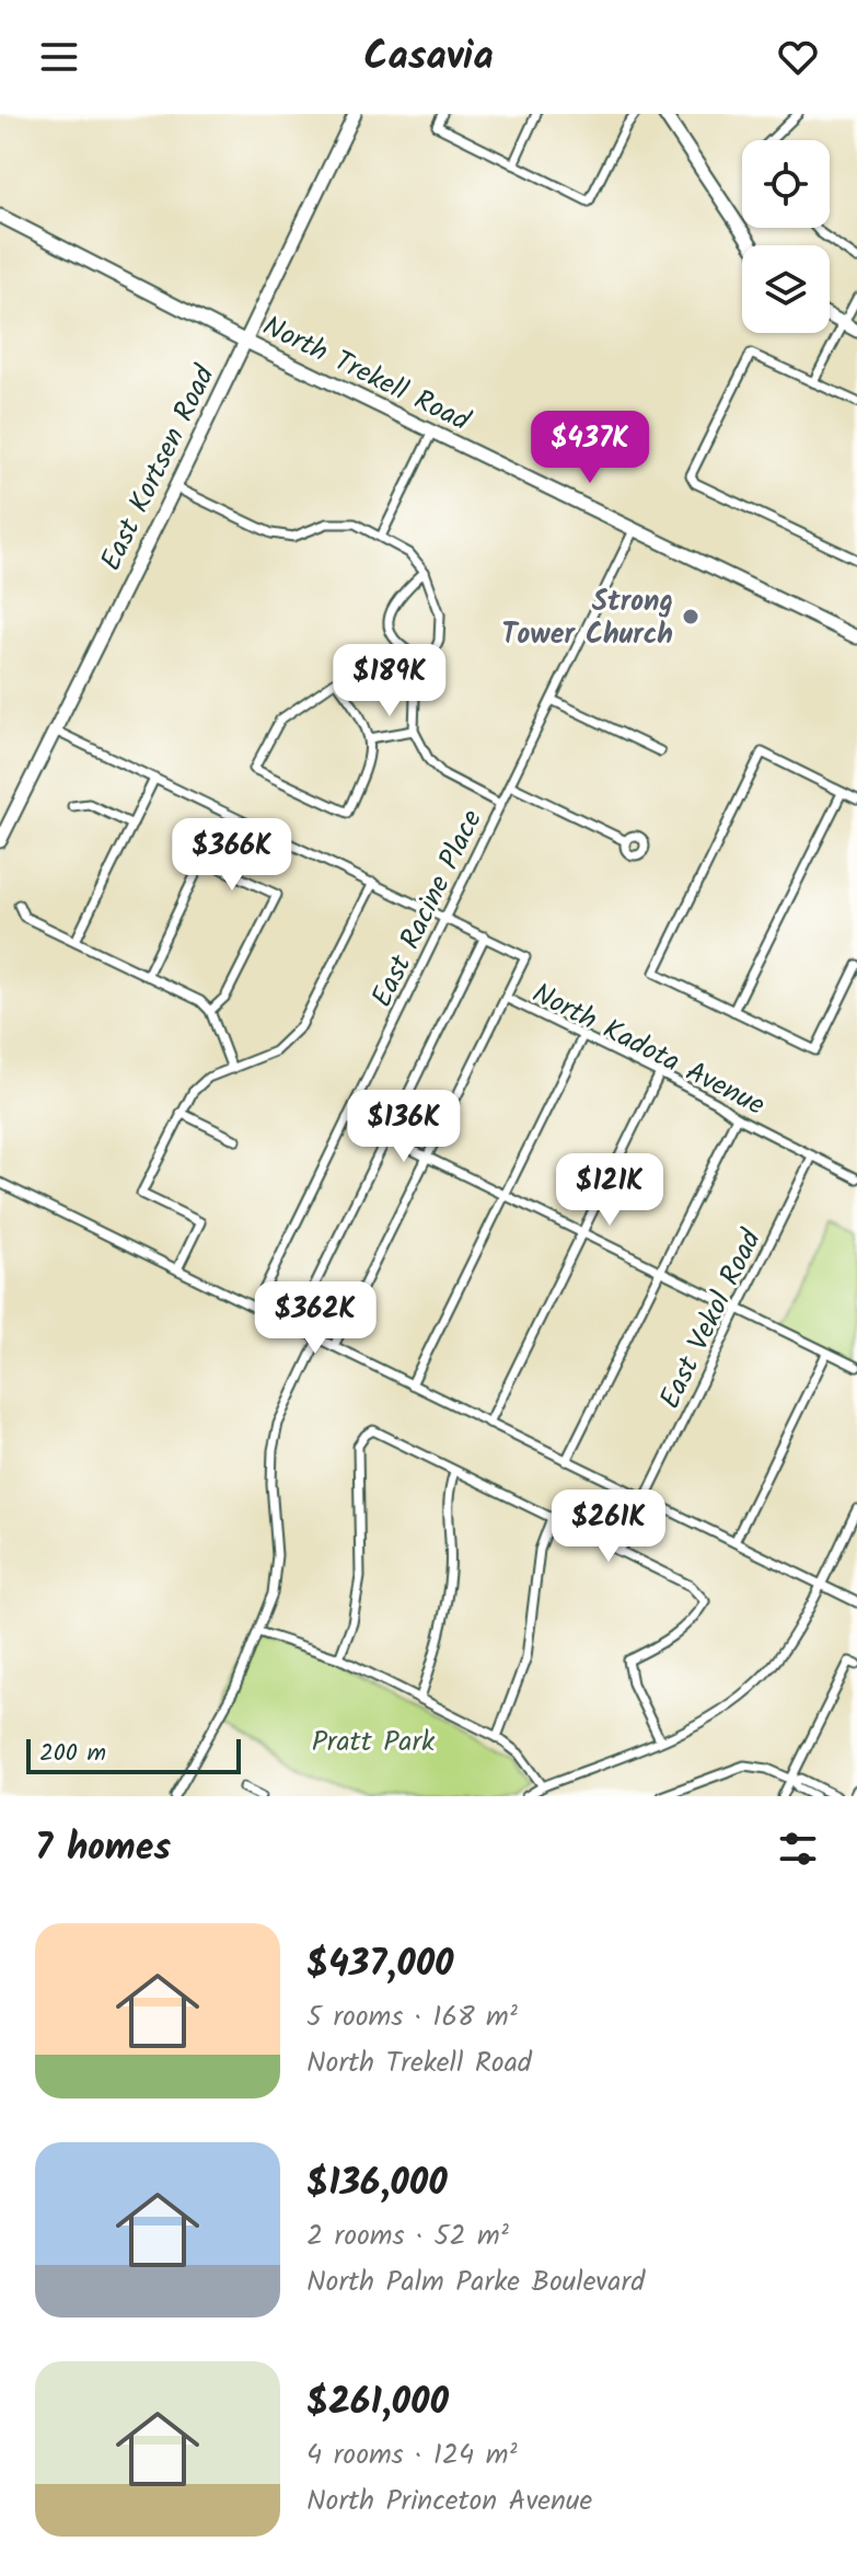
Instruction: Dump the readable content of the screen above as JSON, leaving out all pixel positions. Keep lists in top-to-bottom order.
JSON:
{
  "streets": {
    "street": [
      "North Trekell Road",
      "East Kortsen Road",
      "East Racine Place",
      "North Kadota Avenue",
      "East Vekol Road"
    ]
  },
  "crossings": [
    ["North Trekell Road", "East Kortsen Road"],
    ["North Trekell Road", "East Racine Place"],
    ["East Kortsen Road", "North Kadota Avenue"],
    ["East Racine Place", "North Kadota Avenue"],
    ["North Kadota Avenue", "East Vekol Road"]
  ],
  "parks": ["Pratt Park"],
  "places": ["Strong Tower Church"],
  "scale_bar": "200 m",
  "page": {
    "header": "Casavia",
    "price": [
      "$437K",
      "$189K",
      "$366K",
      "$136K",
      "$121K",
      "$362K",
      "$261K"
    ],
    "scale": "200 m",
    "heading": "7 homes",
    "list": [
      {
        "name": "$437,000",
        "note": "5 rooms · 168 m² · North Trekell Road"
      },
      {
        "name": "$136,000",
        "note": "2 rooms · 52 m² · North Palm Parke Boulevard"
      },
      {
        "name": "$261,000",
        "note": "4 rooms · 124 m² · North Princeton Avenue"
      }
    ]
  }
}
